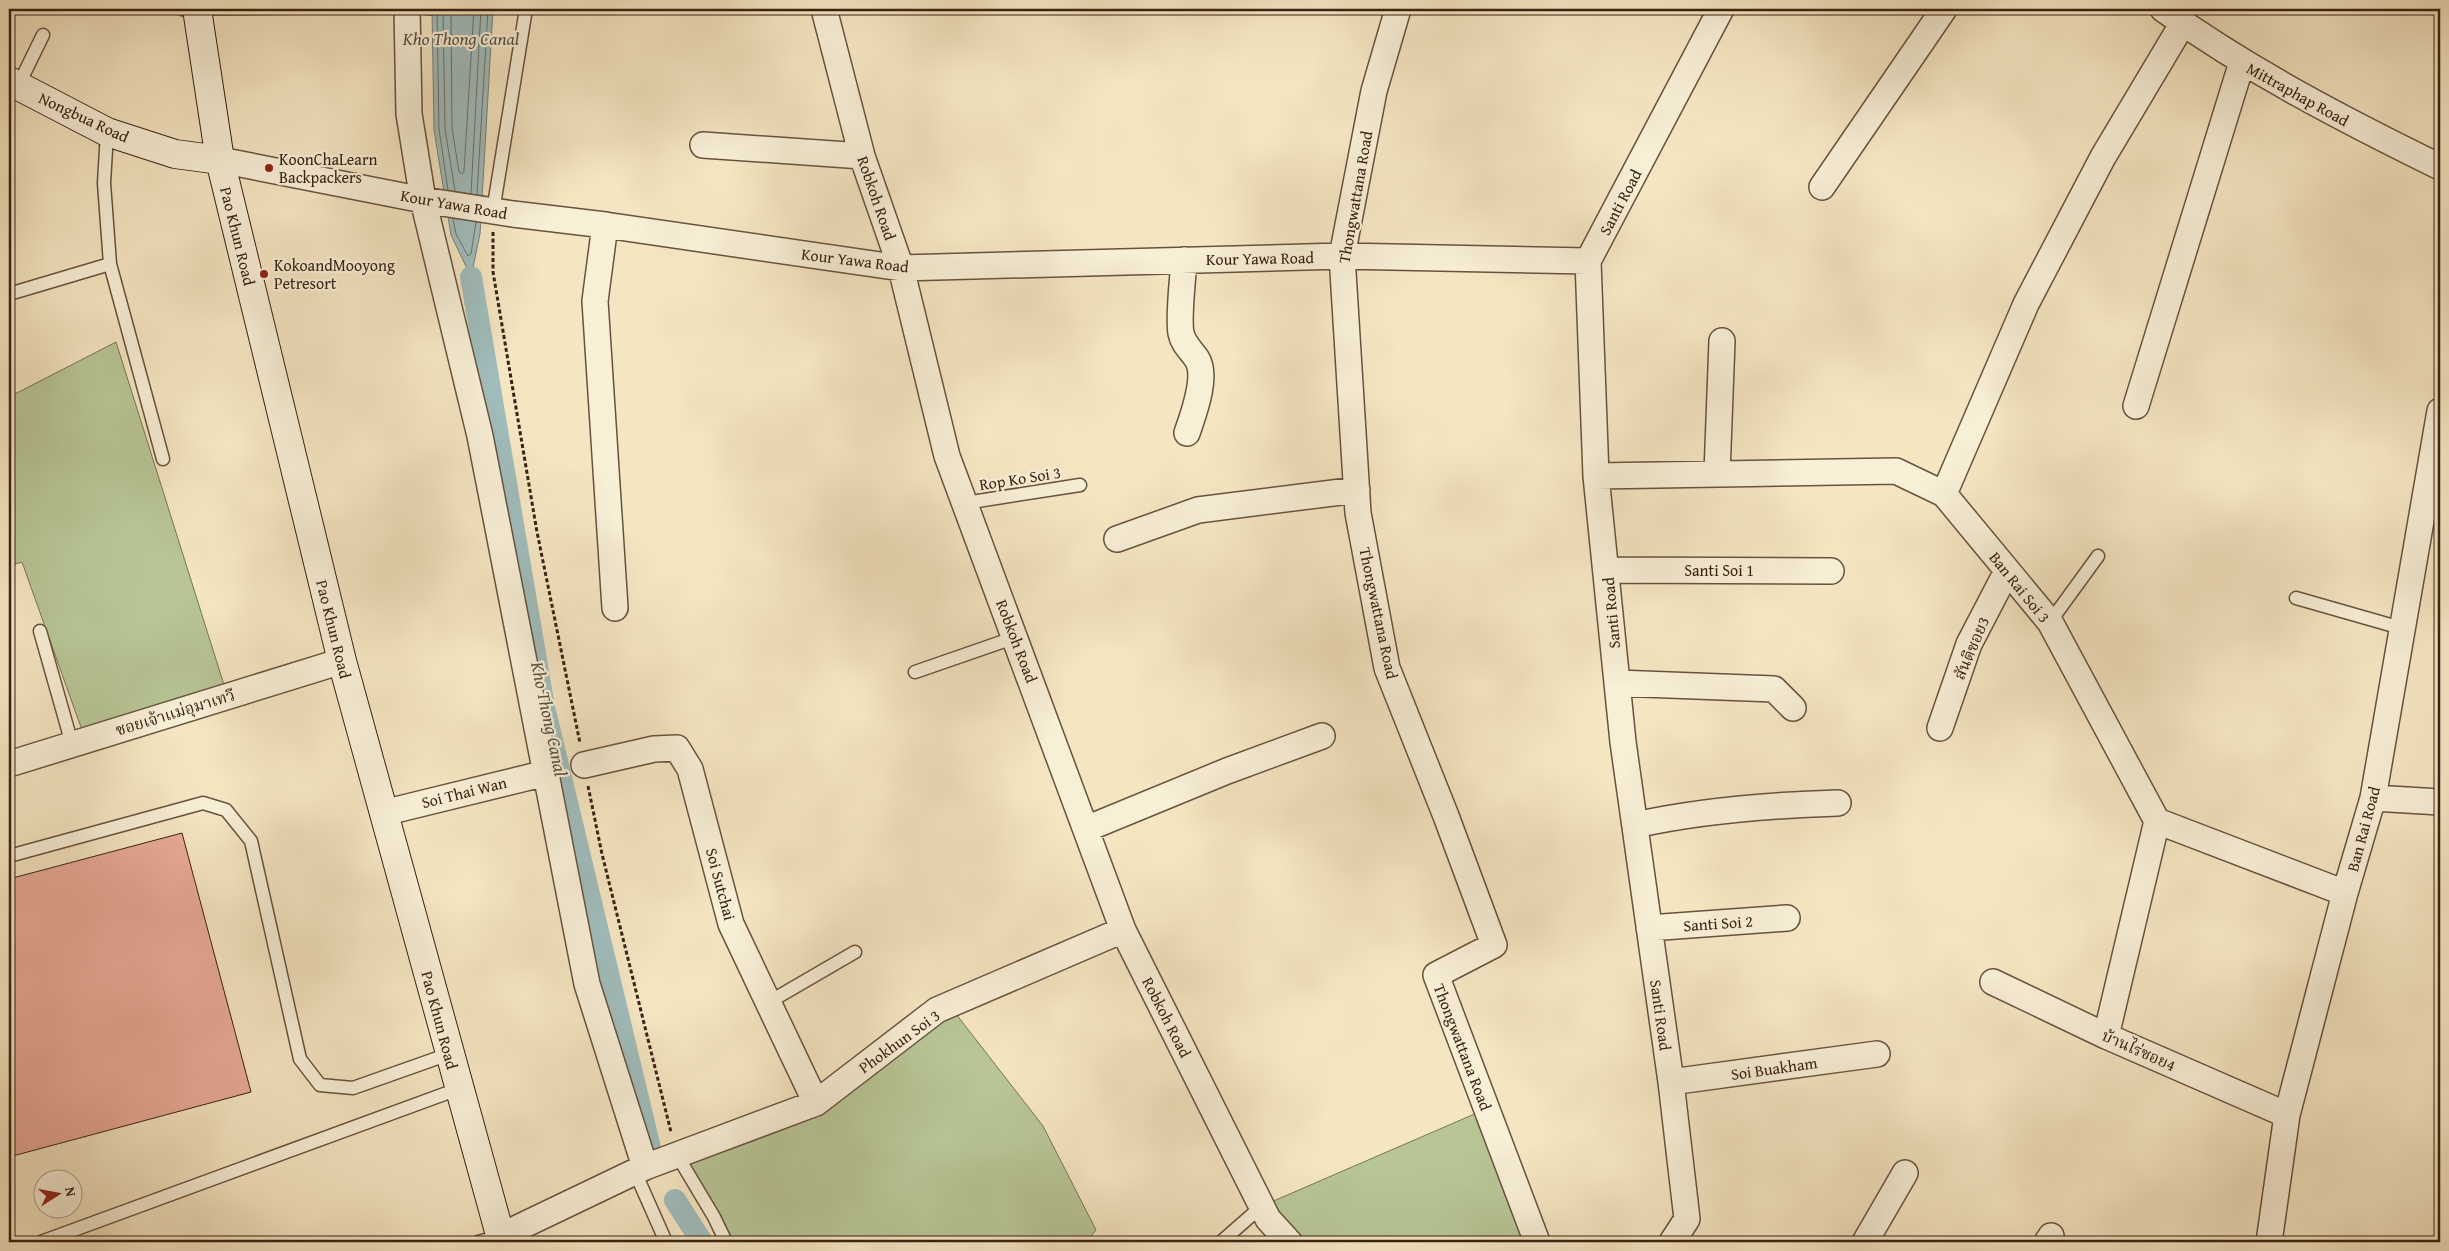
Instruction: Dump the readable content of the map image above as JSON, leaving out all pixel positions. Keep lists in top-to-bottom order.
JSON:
{
  "streets": {
    "main road": ["Nongbua Road", "Pao Khun Road"],
    "street": [
      "Mittraphap Road",
      "Thongwattana Road",
      "Robkoh Road",
      "Santi Road",
      "Kour Yawa Road",
      "Santi Soi 1",
      "Ban Rai Soi 3",
      "สันติซอย3",
      "ซอยเจ้าแม่อุมาเทวี",
      "Soi Thai Wan",
      "Ban Rai Road",
      "Soi Sutchai",
      "Santi Soi 2",
      "Phokhun Soi 3",
      "บ้านไร่ซอย4",
      "Soi Buakham"
    ],
    "lane": ["Rop Ko Soi 3"]
  },
  "crossings": [
    ["Nongbua Road", "Kour Yawa Road"],
    ["Nongbua Road", "Pao Khun Road"],
    ["Thongwattana Road", "Kour Yawa Road"],
    ["Robkoh Road", "Kour Yawa Road"],
    ["Robkoh Road", "Rop Ko Soi 3"],
    ["Robkoh Road", "Phokhun Soi 3"],
    ["Santi Road", "Kour Yawa Road"],
    ["Santi Road", "Santi Soi 1"],
    ["Santi Road", "Ban Rai Soi 3"],
    ["Santi Road", "Santi Soi 2"],
    ["Santi Road", "Soi Buakham"],
    ["Kour Yawa Road", "Pao Khun Road"],
    ["Pao Khun Road", "ซอยเจ้าแม่อุมาเทวี"],
    ["Pao Khun Road", "Soi Thai Wan"],
    ["Ban Rai Soi 3", "สันติซอย3"],
    ["Ban Rai Road", "บ้านไร่ซอย4"],
    ["Soi Sutchai", "Phokhun Soi 3"]
  ],
  "water": ["Kho Thong Canal"],
  "places": ["KoonChaLearn Backpackers", "KokoandMooyong Petresort"],
  "north": "right"
}
